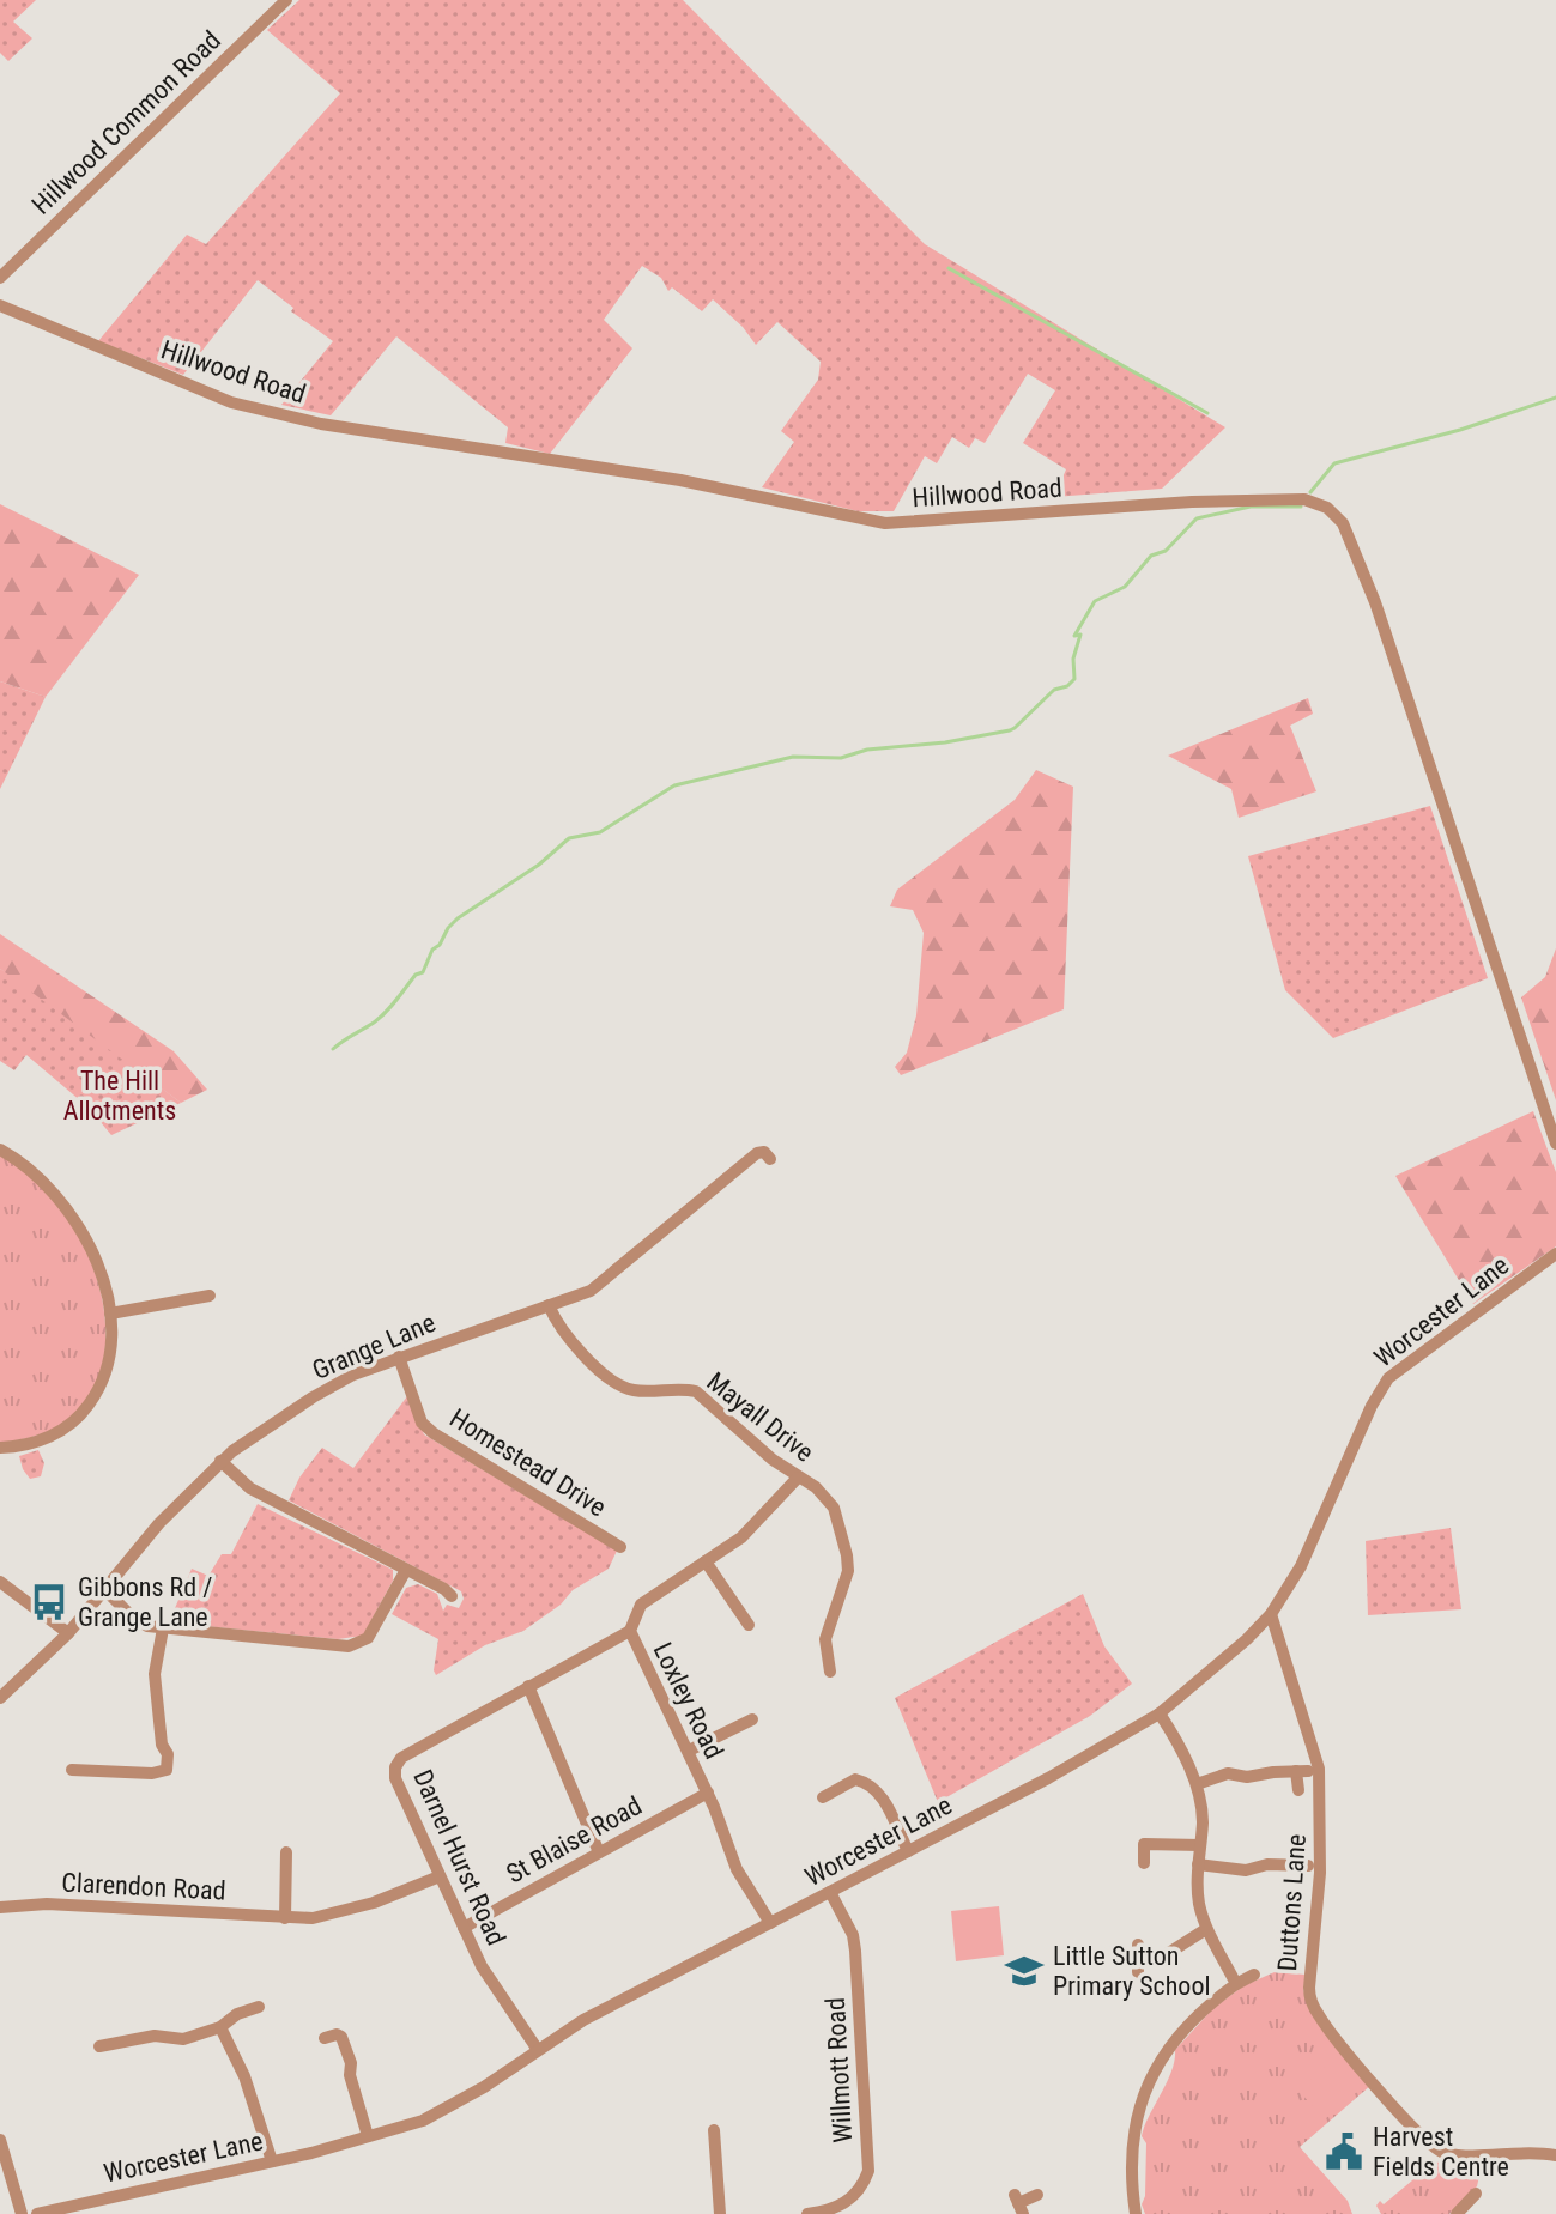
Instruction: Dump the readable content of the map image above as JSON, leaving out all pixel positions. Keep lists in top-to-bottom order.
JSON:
{
  "streets": {
    "street": [
      "Hillwood Common Road",
      "Hillwood Road",
      "Worcester Lane",
      "Grange Lane",
      "Mayall Drive",
      "Homestead Drive",
      "Loxley Road",
      "St Blaise Road",
      "Darnel Hurst Road",
      "Clarendon Road",
      "Duttons Lane",
      "Willmott Road"
    ]
  },
  "crossings": [
    ["Worcester Lane", "Loxley Road"],
    ["Worcester Lane", "Darnel Hurst Road"],
    ["Worcester Lane", "Duttons Lane"],
    ["Worcester Lane", "Willmott Road"],
    ["Grange Lane", "Mayall Drive"],
    ["Grange Lane", "Homestead Drive"],
    ["Mayall Drive", "Loxley Road"],
    ["Loxley Road", "St Blaise Road"],
    ["Loxley Road", "Darnel Hurst Road"],
    ["St Blaise Road", "Darnel Hurst Road"],
    ["Darnel Hurst Road", "Clarendon Road"]
  ],
  "parks": ["The Hill Allotments"],
  "places": {
    "bus stop": ["Gibbons Rd / Grange Lane"],
    "school or university": ["Little Sutton Primary School"],
    "public building": ["Harvest Fields Centre"]
  }
}
